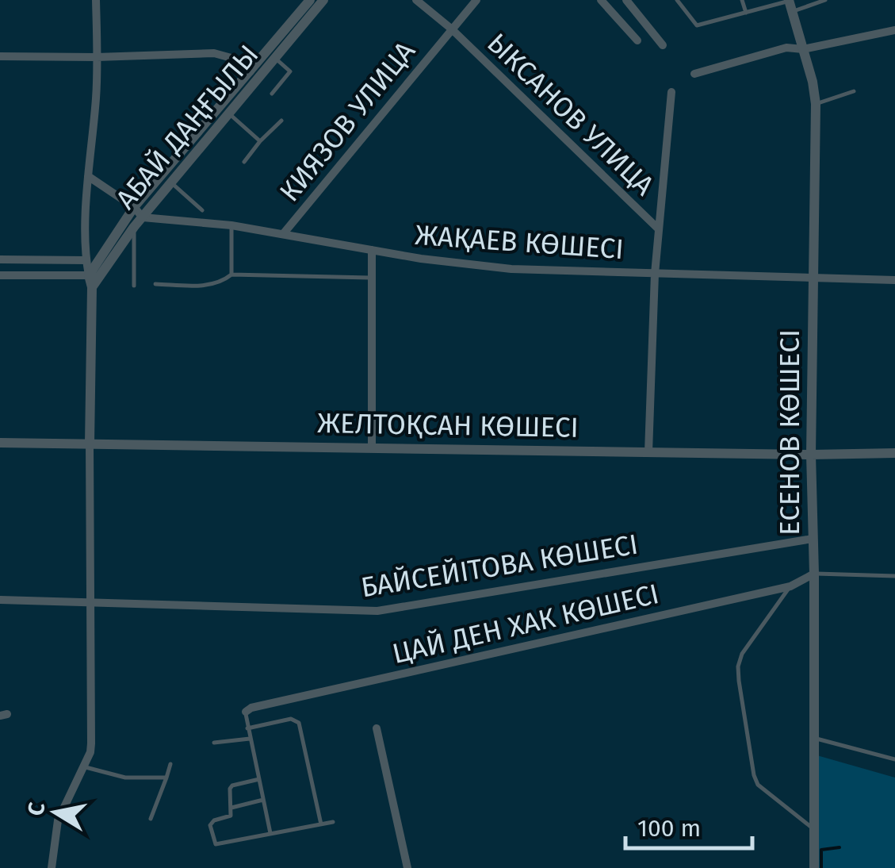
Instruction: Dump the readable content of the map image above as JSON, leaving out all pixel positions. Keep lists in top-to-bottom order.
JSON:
{
  "streets": {
    "street": [
      "ЫКСАНОВ УЛИЦА",
      "КИЯЗОВ УЛИЦА",
      "АБАЙ ДАҢҒЫЛЫ",
      "ЖАҚАЕВ КӨШЕСІ",
      "ЖЕЛТОҚСАН КӨШЕСІ",
      "ЕСЕНОВ КӨШЕСІ",
      "БАЙСЕЙІТОВА КӨШЕСІ",
      "ЦАЙ ДЕН ХАК КӨШЕСІ"
    ]
  },
  "crossings": [
    ["ЫКСАНОВ УЛИЦА", "КИЯЗОВ УЛИЦА"],
    ["КИЯЗОВ УЛИЦА", "ЖАҚАЕВ КӨШЕСІ"],
    ["АБАЙ ДАҢҒЫЛЫ", "ЖАҚАЕВ КӨШЕСІ"],
    ["ЖАҚАЕВ КӨШЕСІ", "ЕСЕНОВ КӨШЕСІ"],
    ["ЖЕЛТОҚСАН КӨШЕСІ", "ЕСЕНОВ КӨШЕСІ"],
    ["ЕСЕНОВ КӨШЕСІ", "БАЙСЕЙІТОВА КӨШЕСІ"],
    ["ЕСЕНОВ КӨШЕСІ", "ЦАЙ ДЕН ХАК КӨШЕСІ"]
  ],
  "scale_bar": "100 m",
  "north": "left"
}
